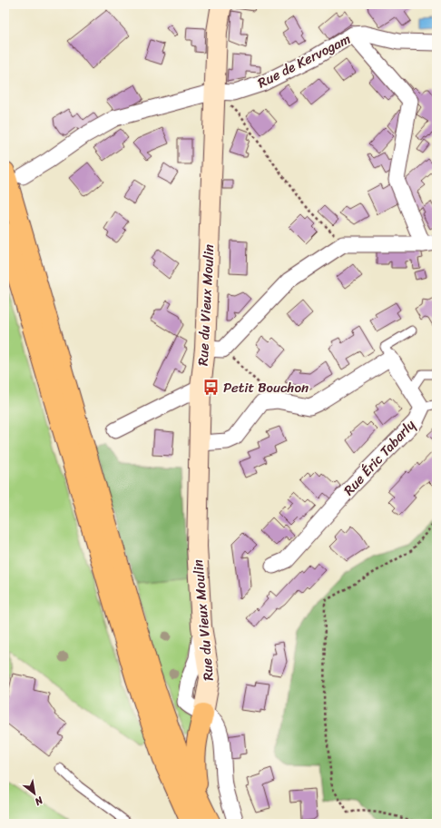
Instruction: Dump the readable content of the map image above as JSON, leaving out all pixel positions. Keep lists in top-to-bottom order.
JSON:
{
  "streets": {
    "street": ["Rue de Kervogam", "Rue du Vieux Moulin", "Rue Éric Tabarly"]
  },
  "crossings": [
    ["Rue de Kervogam", "Rue du Vieux Moulin"]
  ],
  "places": {
    "bus stop": ["Petit Bouchon"]
  },
  "north": "bottom right"
}
